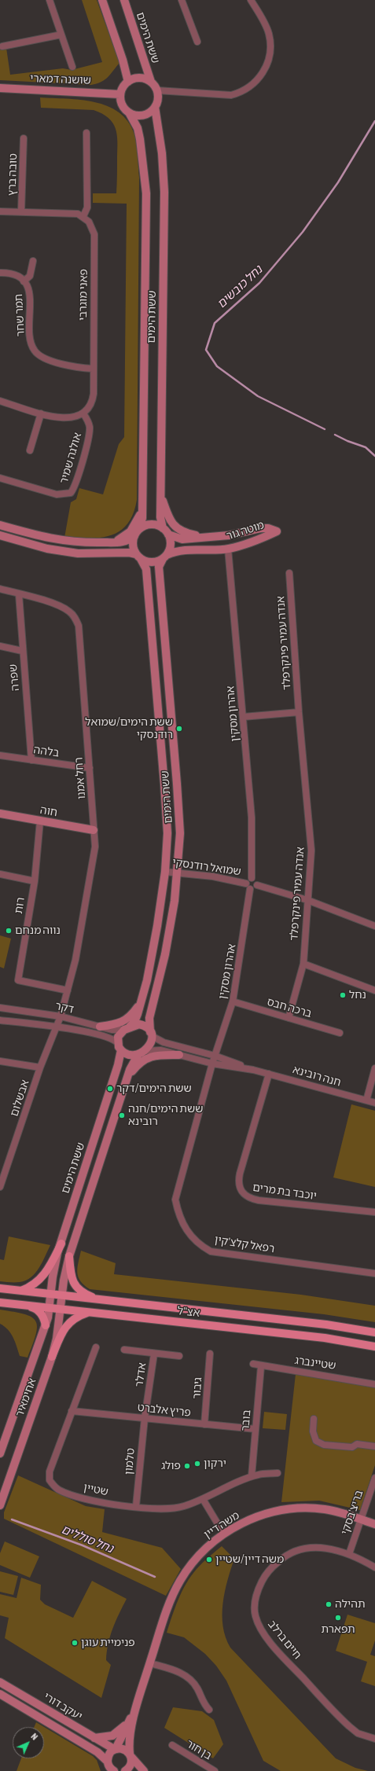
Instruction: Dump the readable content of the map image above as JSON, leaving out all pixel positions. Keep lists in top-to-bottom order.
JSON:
{
  "streets": {
    "main road": [
      "ששת הימים",
      "שושנה דמארי",
      "מוטה גור",
      "חוה",
      "אצ\"ל",
      "אחימאיר",
      "משה דיין",
      "יעקב דורי"
    ],
    "street": [
      "טובה ברץ",
      "פאני מוגרבי",
      "תמר שחר",
      "אולגה שמיר",
      "אנדה עמיר פינקרפלד",
      "שפרה",
      "אהרון מסקין",
      "בלהה",
      "רחל אמנו",
      "שמואל רודנסקי",
      "רות",
      "דקר",
      "ברכה חבס",
      "חנה רובינא",
      "אבשלום",
      "יוכבד בת מרים",
      "רפאל קלצ'קין",
      "שטיינברג",
      "אדלר",
      "גיבור",
      "פריץ אלברט",
      "בובר",
      "טלמון",
      "שטיין",
      "בריצ'בסקי",
      "חיים ברלב",
      "בן חור"
    ]
  },
  "crossings": [
    ["ששת הימים", "שושנה דמארי"],
    ["ששת הימים", "מוטה גור"],
    ["ששת הימים", "שמואל רודנסקי"],
    ["ששת הימים", "דקר"],
    ["ששת הימים", "חנה רובינא"],
    ["ששת הימים", "אצ\"ל"],
    ["ששת הימים", "אחימאיר"],
    ["טובה ברץ", "פאני מוגרבי"],
    ["פאני מוגרבי", "תמר שחר"],
    ["פאני מוגרבי", "אולגה שמיר"],
    ["מוטה גור", "אהרון מסקין"],
    ["אנדה עמיר פינקרפלד", "ברכה חבס"],
    ["שפרה", "בלהה"],
    ["שפרה", "רחל אמנו"],
    ["אהרון מסקין", "שמואל רודנסקי"],
    ["אהרון מסקין", "ברכה חבס"],
    ["אהרון מסקין", "חנה רובינא"],
    ["אהרון מסקין", "רפאל קלצ'קין"],
    ["בלהה", "רחל אמנו"],
    ["רחל אמנו", "חוה"],
    ["רחל אמנו", "רות"],
    ["רחל אמנו", "דקר"],
    ["רחל אמנו", "אבשלום"],
    ["חוה", "רות"],
    ["דקר", "חנה רובינא"],
    ["דקר", "אבשלום"],
    ["חנה רובינא", "יוכבד בת מרים"],
    ["חנה רובינא", "רפאל קלצ'קין"],
    ["אצ\"ל", "אחימאיר"],
    ["שטיינברג", "בובר"],
    ["אדלר", "פריץ אלברט"],
    ["אדלר", "טלמון"],
    ["גיבור", "פריץ אלברט"],
    ["פריץ אלברט", "בובר"],
    ["פריץ אלברט", "טלמון"],
    ["פריץ אלברט", "שטיין"],
    ["בובר", "שטיין"],
    ["טלמון", "שטיין"],
    ["בריצ'בסקי", "משה דיין"],
    ["בריצ'בסקי", "חיים ברלב"],
    ["משה דיין", "יעקב דורי"]
  ],
  "water": ["נחל כובשים", "נחל סוללים"],
  "places": [
    "ששת הימים/שמואל רודנסקי",
    "נווה מנחם",
    "נחל",
    "ששת הימים/דקר",
    "ששת הימים/חנה רובינא",
    "ירקון",
    "פולג",
    "משה דיין/שטיין",
    "תהילה",
    "תפארת",
    "פנימיית עוגן"
  ],
  "north": "top right"
}
